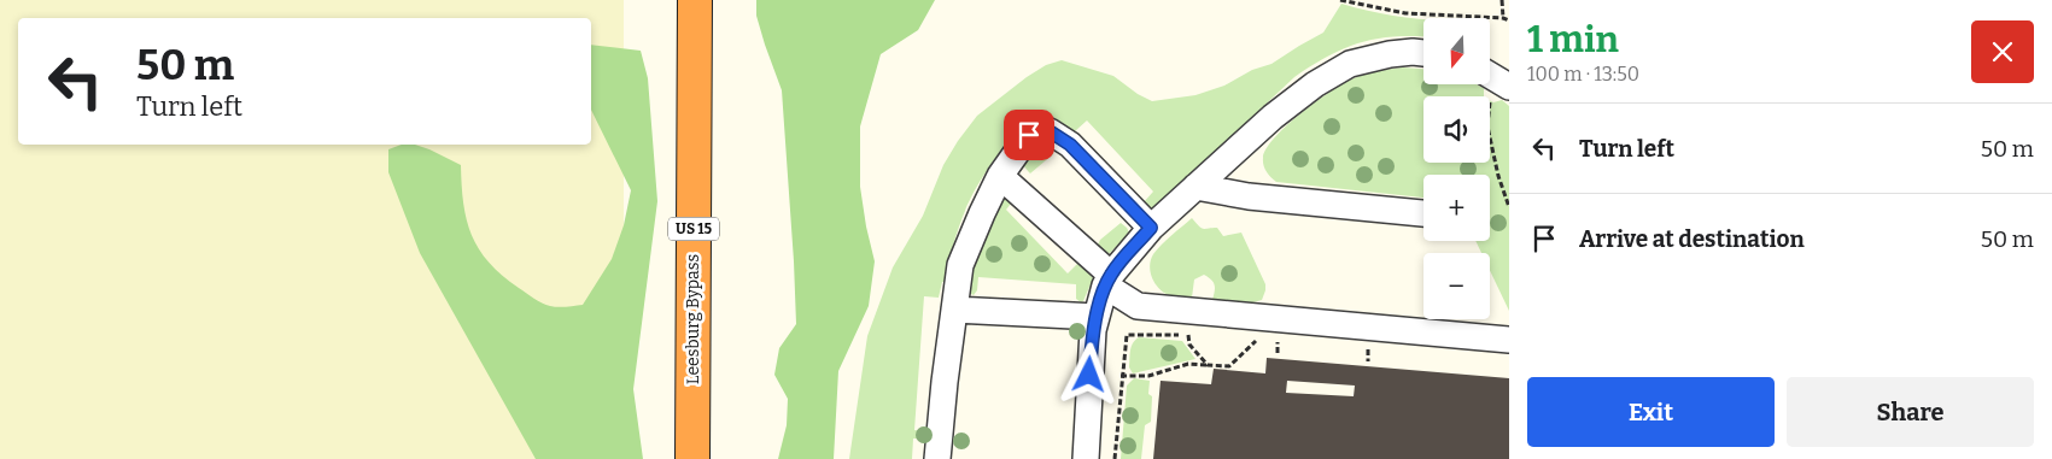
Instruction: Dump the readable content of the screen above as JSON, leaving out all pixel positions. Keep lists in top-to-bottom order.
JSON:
{
  "streets": {
    "highway": ["US 15", "Leesburg Bypass"]
  },
  "north": "bottom",
  "page": {
    "heading": ["1 min", "100 m · 13:50"],
    "map_buttons": ["+", "−"],
    "turn": ["50 m", "Turn left"],
    "list": [
      {
        "name": "Turn left",
        "value": "50 m"
      },
      {
        "name": "Arrive at destination",
        "value": "50 m"
      }
    ],
    "buttons": ["Exit", "Share"]
  }
}
